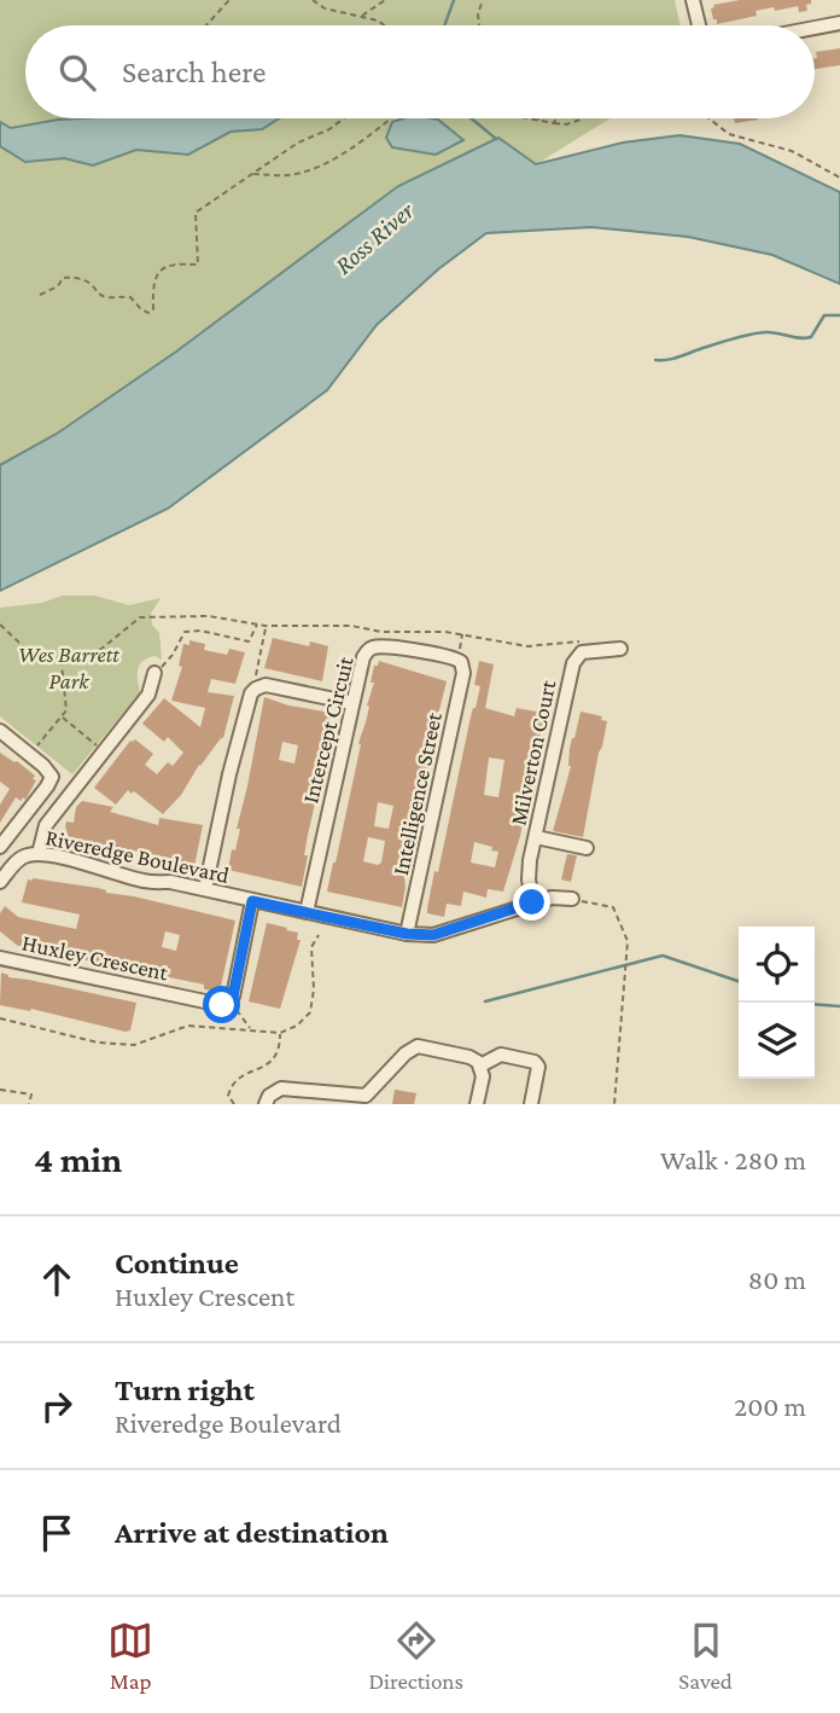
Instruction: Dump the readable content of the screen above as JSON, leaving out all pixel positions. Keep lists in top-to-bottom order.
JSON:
{
  "streets": {
    "street": [
      "Intercept Circuit",
      "Milverton Court",
      "Intelligence Street",
      "Riveredge Boulevard",
      "Huxley Crescent"
    ]
  },
  "crossings": [
    ["Intercept Circuit", "Intelligence Street"],
    ["Intercept Circuit", "Riveredge Boulevard"],
    ["Milverton Court", "Riveredge Boulevard"],
    ["Intelligence Street", "Riveredge Boulevard"]
  ],
  "water": ["Ross River"],
  "parks": ["Wes Barrett Park"],
  "page": {
    "search": "Search here",
    "heading": ["4 min", "Walk · 280 m"],
    "list": [
      ["Continue", "Huxley Crescent", "80 m"],
      ["Turn right", "Riveredge Boulevard", "200 m"],
      "Arrive at destination"
    ],
    "nav": ["Map", "Directions", "Saved"]
  }
}
